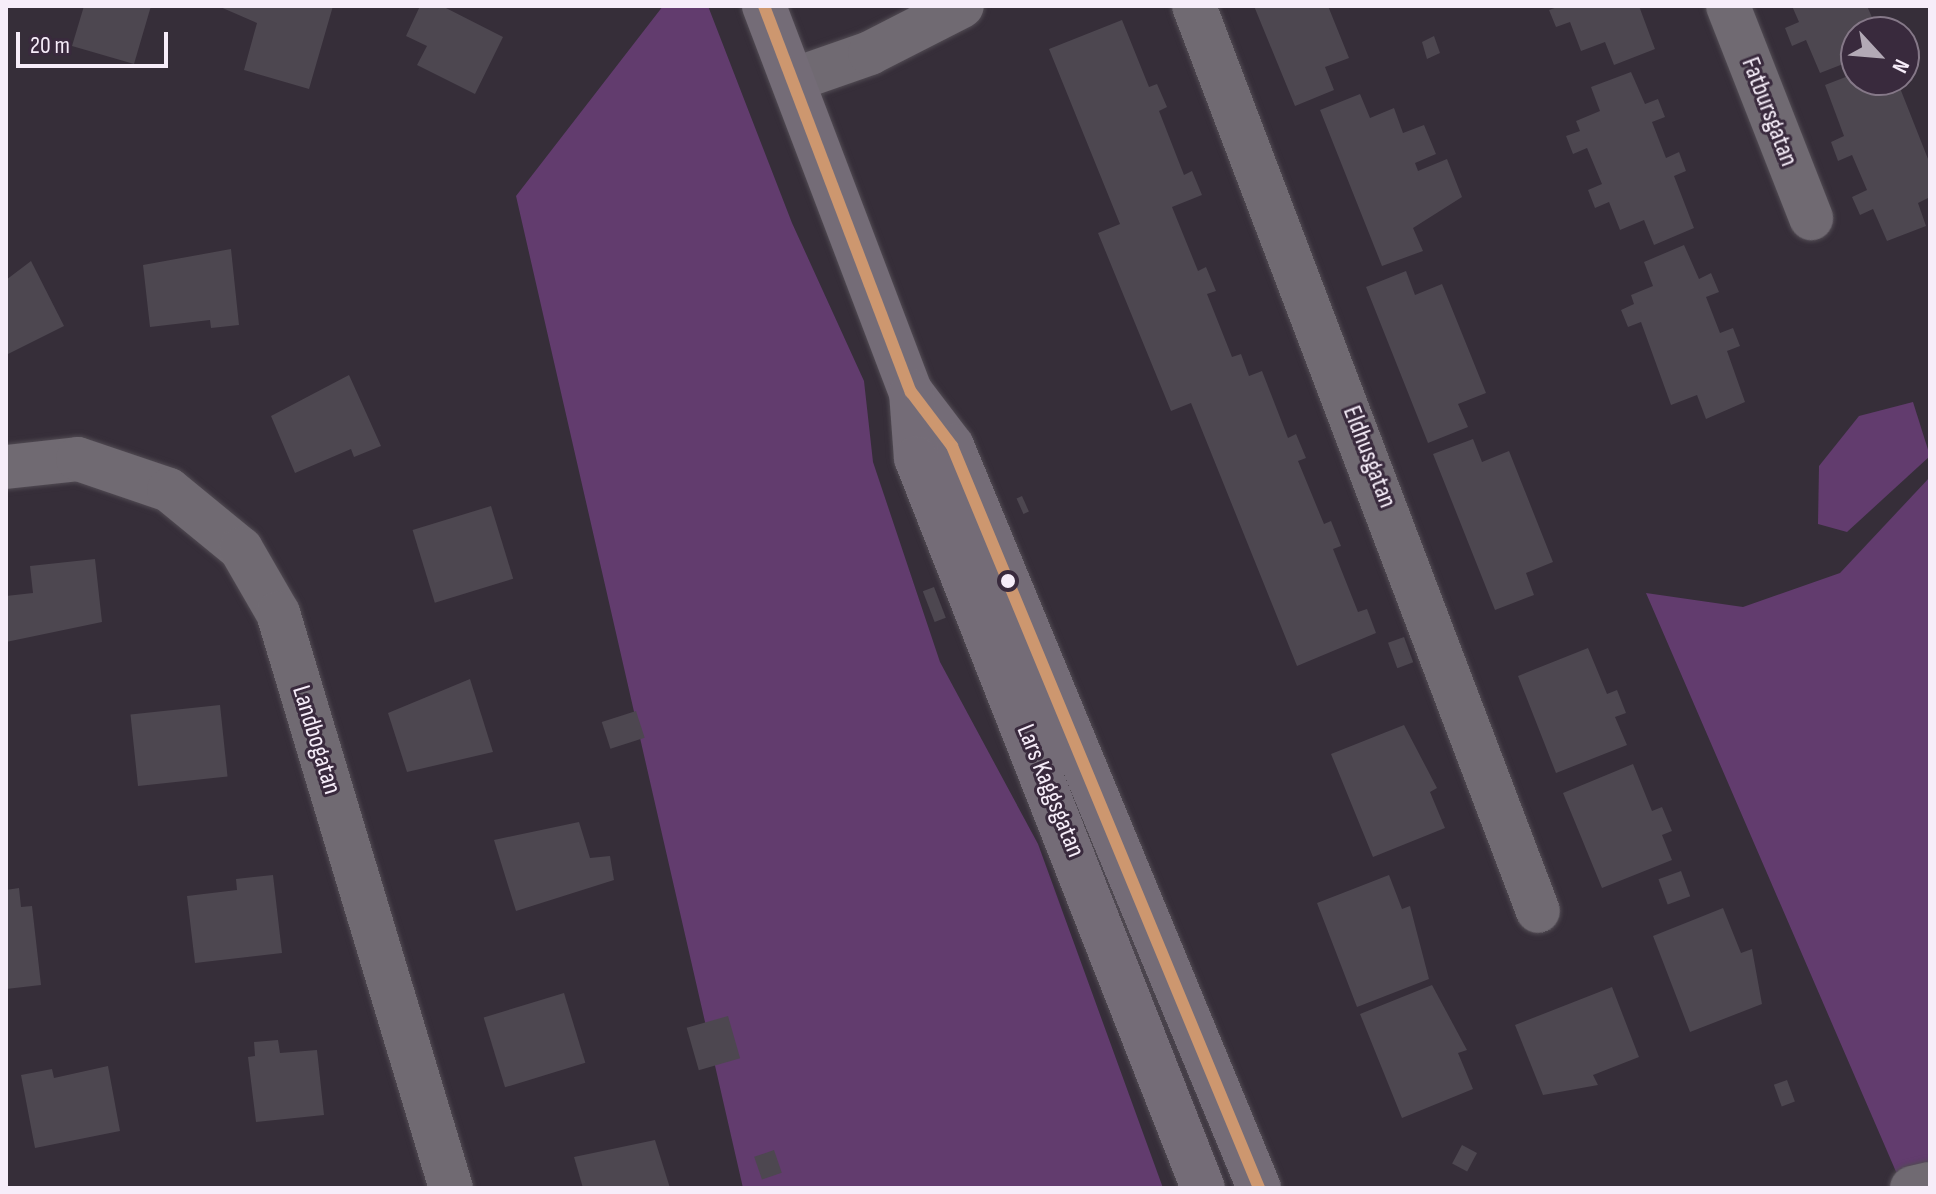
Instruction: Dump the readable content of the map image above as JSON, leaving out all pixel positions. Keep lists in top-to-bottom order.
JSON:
{
  "streets": {
    "street": [
      "Fatbursgatan",
      "Eldhusgatan",
      "Landbogatan",
      "Lars Kaggsgatan"
    ]
  },
  "scale_bar": "20 m",
  "north": "bottom right"
}
